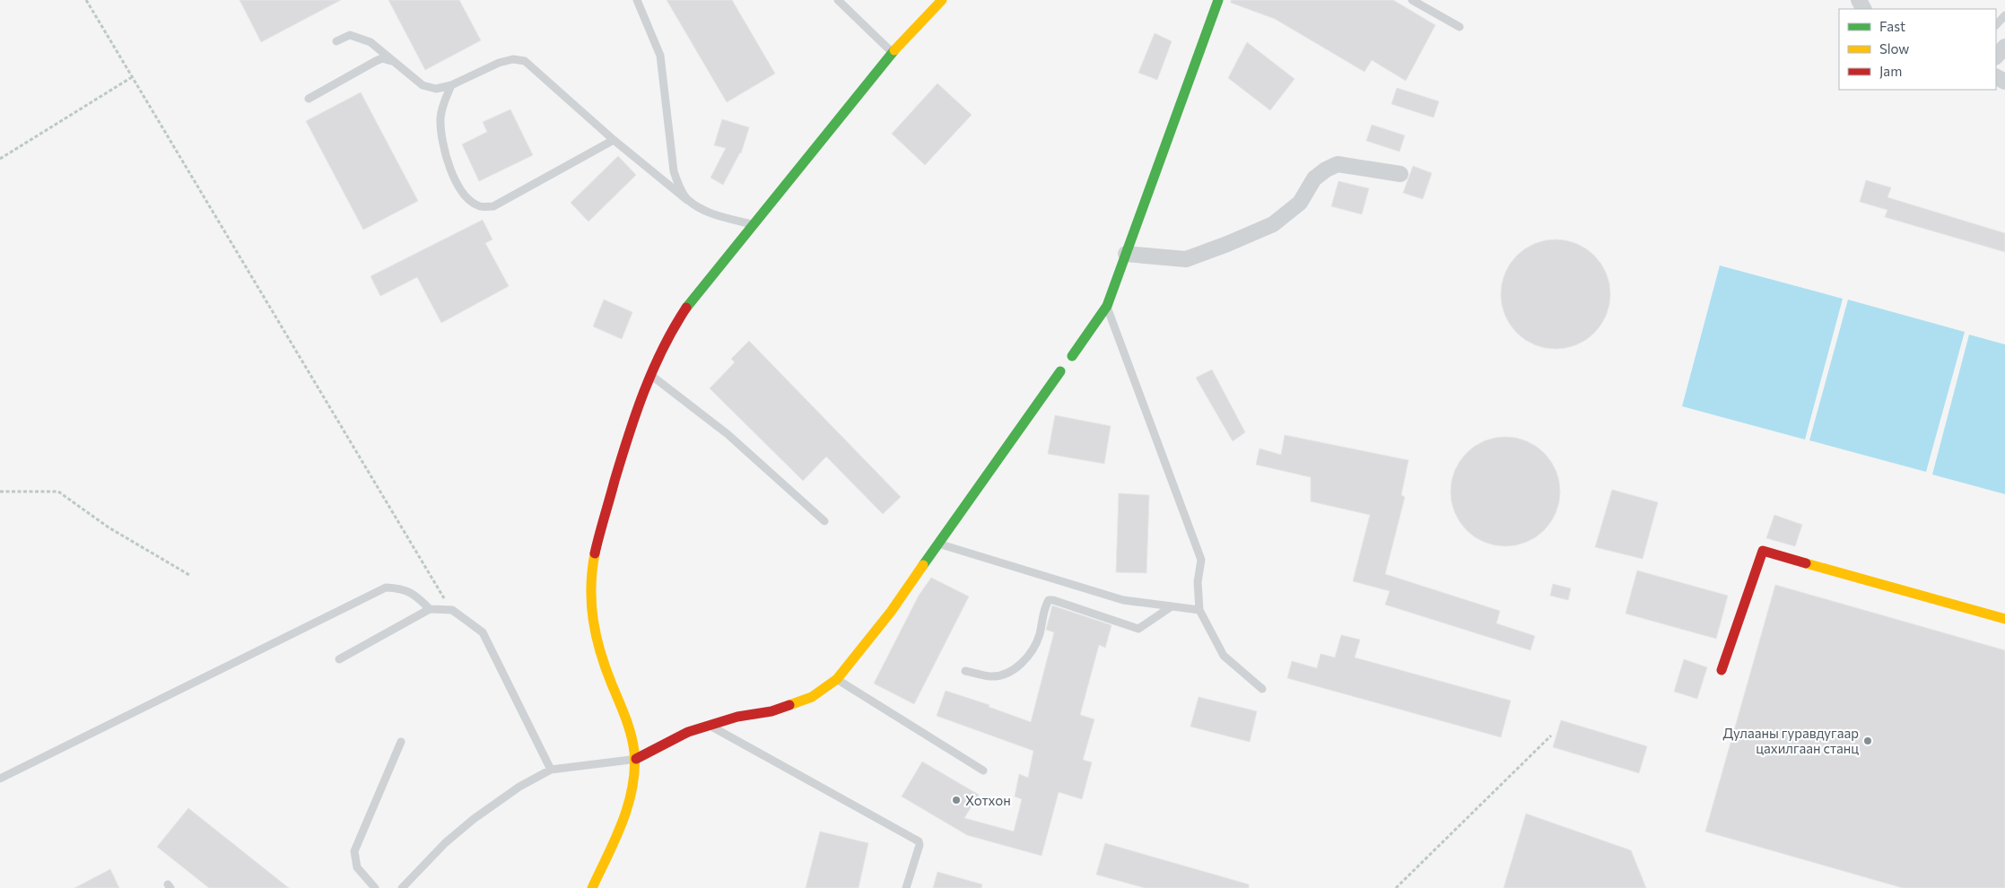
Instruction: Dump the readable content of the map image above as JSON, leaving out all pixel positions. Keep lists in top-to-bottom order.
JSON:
{
  "places": ["Дулааны гуравдугаар цахилгаан станц", "Хотхон"],
  "legend": ["Fast", "Slow", "Jam"]
}
